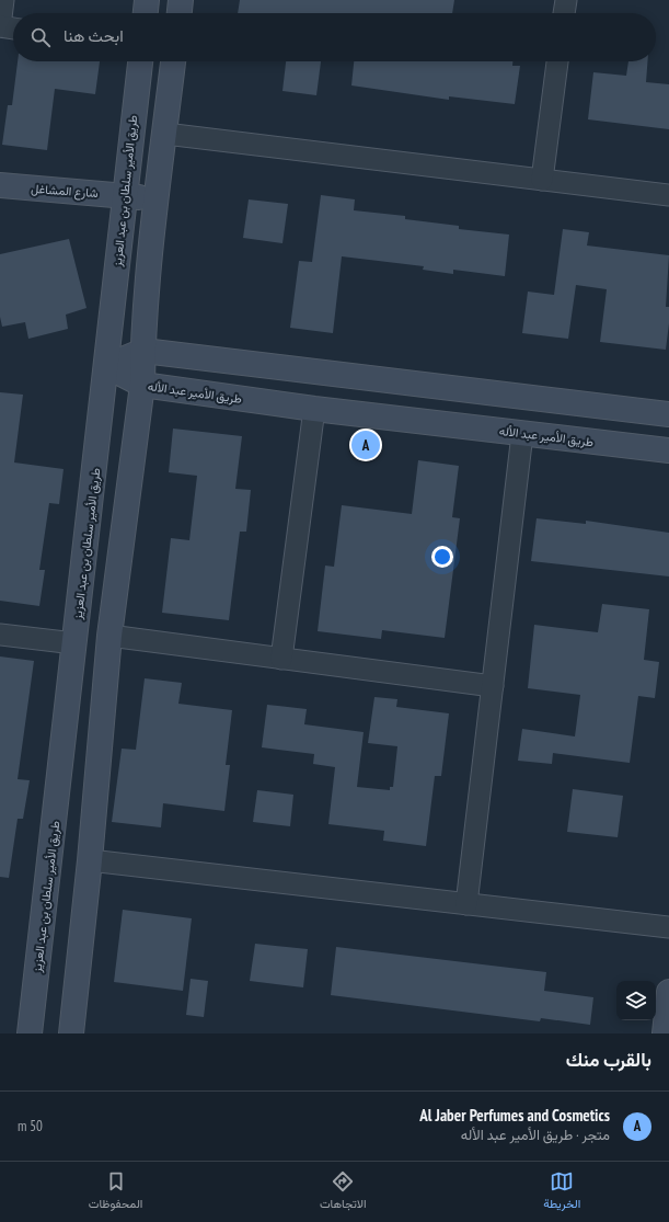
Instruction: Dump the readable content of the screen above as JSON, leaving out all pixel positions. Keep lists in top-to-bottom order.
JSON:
{
  "streets": {
    "main road": ["شارع المشاغل", "طريق الأمير سلطان بن عبد العزيز", "طريق الأمير عبد الأله"]
  },
  "crossings": [
    ["شارع المشاغل", "طريق الأمير سلطان بن عبد العزيز"],
    ["طريق الأمير سلطان بن عبد العزيز", "طريق الأمير عبد الأله"]
  ],
  "page": {
    "search": "ابحث هنا",
    "pins": "A",
    "heading": "بالقرب منك",
    "list": [
      {
        "mark": "A",
        "name": "Al Jaber Perfumes and Cosmetics",
        "note": "متجر · طريق الأمير عبد الأله",
        "value": "50 m"
      }
    ],
    "nav": ["الخريطة", "الاتجاهات", "المحفوظات"]
  }
}
